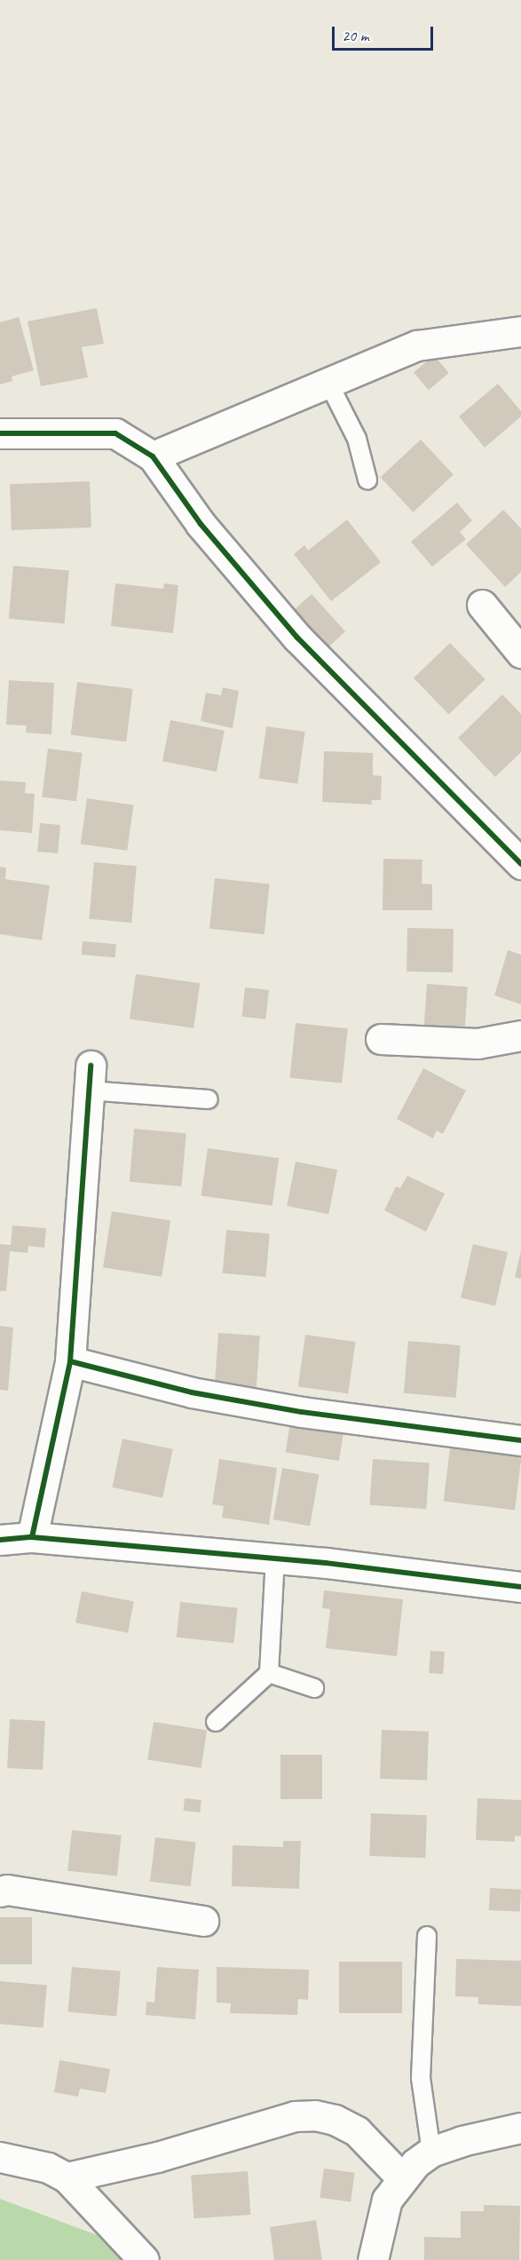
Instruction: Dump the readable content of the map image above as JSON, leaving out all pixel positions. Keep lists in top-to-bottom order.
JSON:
{
  "scale_bar": "20 m"
}
